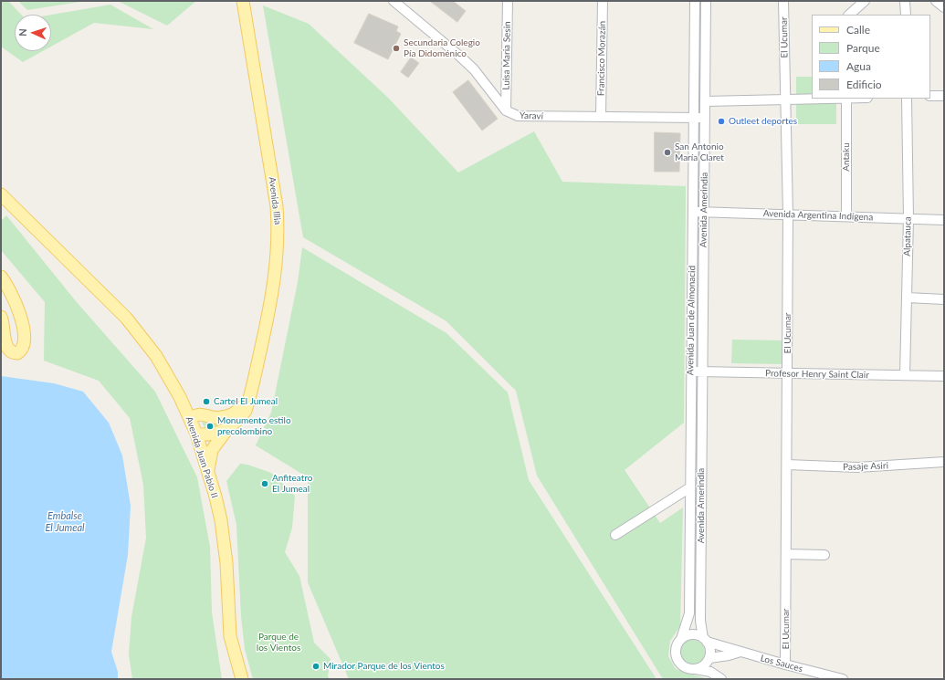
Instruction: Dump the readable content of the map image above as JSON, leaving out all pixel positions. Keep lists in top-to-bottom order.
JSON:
{
  "streets": {
    "main road": ["Avenida Illia", "Avenida Juan Pablo II"],
    "street": [
      "El Ucumar",
      "Luisa Maria Sesin",
      "Francisco Morazán",
      "Yaraví",
      "Antaku",
      "Avenida Amerindia",
      "Avenida Argentina Indígena",
      "Alpatauca",
      "Avenida Juan de Almonacid",
      "Profesor Henry Saint Clair",
      "Pasaje Asiri",
      "Los Sauces"
    ]
  },
  "crossings": [
    ["El Ucumar", "Avenida Argentina Indígena"],
    ["El Ucumar", "Profesor Henry Saint Clair"],
    ["El Ucumar", "Pasaje Asiri"],
    ["El Ucumar", "Los Sauces"],
    ["Luisa Maria Sesin", "Yaraví"],
    ["Francisco Morazán", "Yaraví"],
    ["Yaraví", "Avenida Amerindia"],
    ["Yaraví", "Avenida Juan de Almonacid"],
    ["Antaku", "Avenida Argentina Indígena"],
    ["Avenida Illia", "Avenida Juan Pablo II"],
    ["Avenida Amerindia", "Avenida Argentina Indígena"],
    ["Avenida Amerindia", "Avenida Juan de Almonacid"],
    ["Avenida Amerindia", "Profesor Henry Saint Clair"],
    ["Avenida Amerindia", "Los Sauces"],
    ["Avenida Argentina Indígena", "Alpatauca"],
    ["Avenida Argentina Indígena", "Avenida Juan de Almonacid"],
    ["Alpatauca", "Profesor Henry Saint Clair"],
    ["Avenida Juan de Almonacid", "Profesor Henry Saint Clair"],
    ["Avenida Juan de Almonacid", "Los Sauces"]
  ],
  "water": ["Embalse El Jumeal"],
  "parks": ["Parque de los Vientos"],
  "places": [
    "Secundaria Colegio Pía Didoménico",
    "Outleet deportes",
    "San Antonio María Claret",
    "Cartel El Jumeal",
    "Monumento estilo precolombino",
    "Anfiteatro El Jumeal",
    "Mirador Parque de los Vientos"
  ],
  "legend": [
    "Calle",
    "Parque",
    "Agua",
    "Edificio"
  ],
  "north": "left"
}
